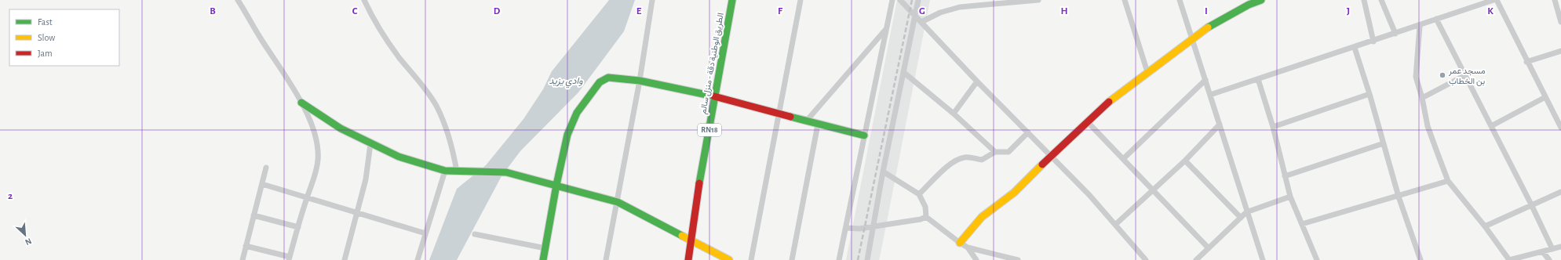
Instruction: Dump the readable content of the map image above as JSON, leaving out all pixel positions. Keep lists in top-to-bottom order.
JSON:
{
  "streets": {
    "street": ["الطريق الوطنية دقة - منزل سالم", "RN18"]
  },
  "water": ["وادي يزيد"],
  "places": ["مسجد عمر بن الخطاب"],
  "legend": ["Fast", "Slow", "Jam"],
  "north": "bottom right",
  "grid": {
    "columns": [
      "B",
      "C",
      "D",
      "E",
      "F",
      "G",
      "H",
      "I",
      "J",
      "K"
    ],
    "rows": ["2"]
  }
}
